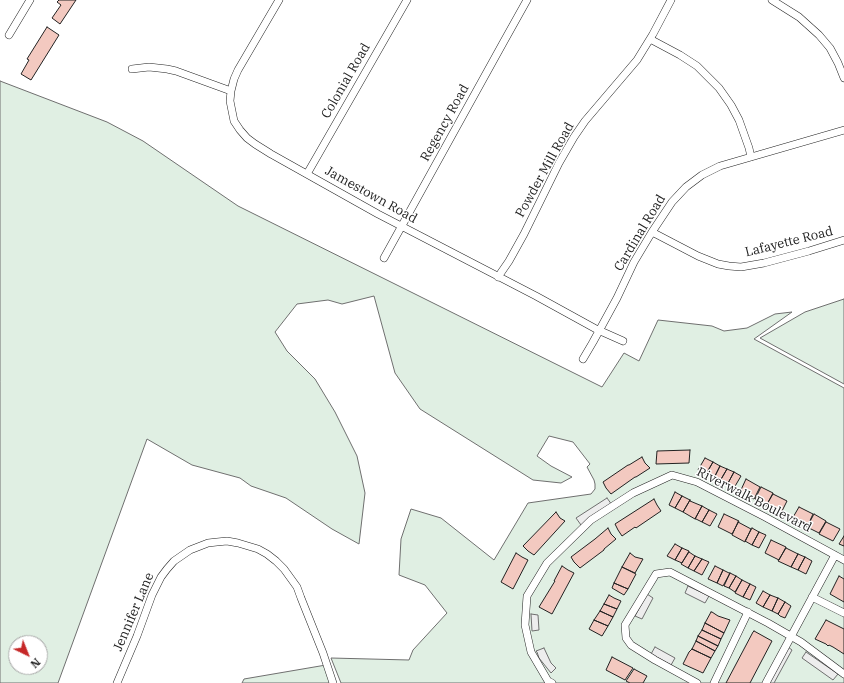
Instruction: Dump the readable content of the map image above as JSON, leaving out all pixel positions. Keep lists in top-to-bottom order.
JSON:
{
  "streets": {
    "street": [
      "Colonial Road",
      "Regency Road",
      "Powder Mill Road",
      "Jamestown Road",
      "Cardinal Road",
      "Lafayette Road",
      "Riverwalk Boulevard",
      "Jennifer Lane"
    ]
  },
  "crossings": [
    ["Colonial Road", "Jamestown Road"],
    ["Regency Road", "Jamestown Road"],
    ["Powder Mill Road", "Jamestown Road"],
    ["Jamestown Road", "Cardinal Road"],
    ["Cardinal Road", "Lafayette Road"]
  ],
  "north": "bottom right"
}
